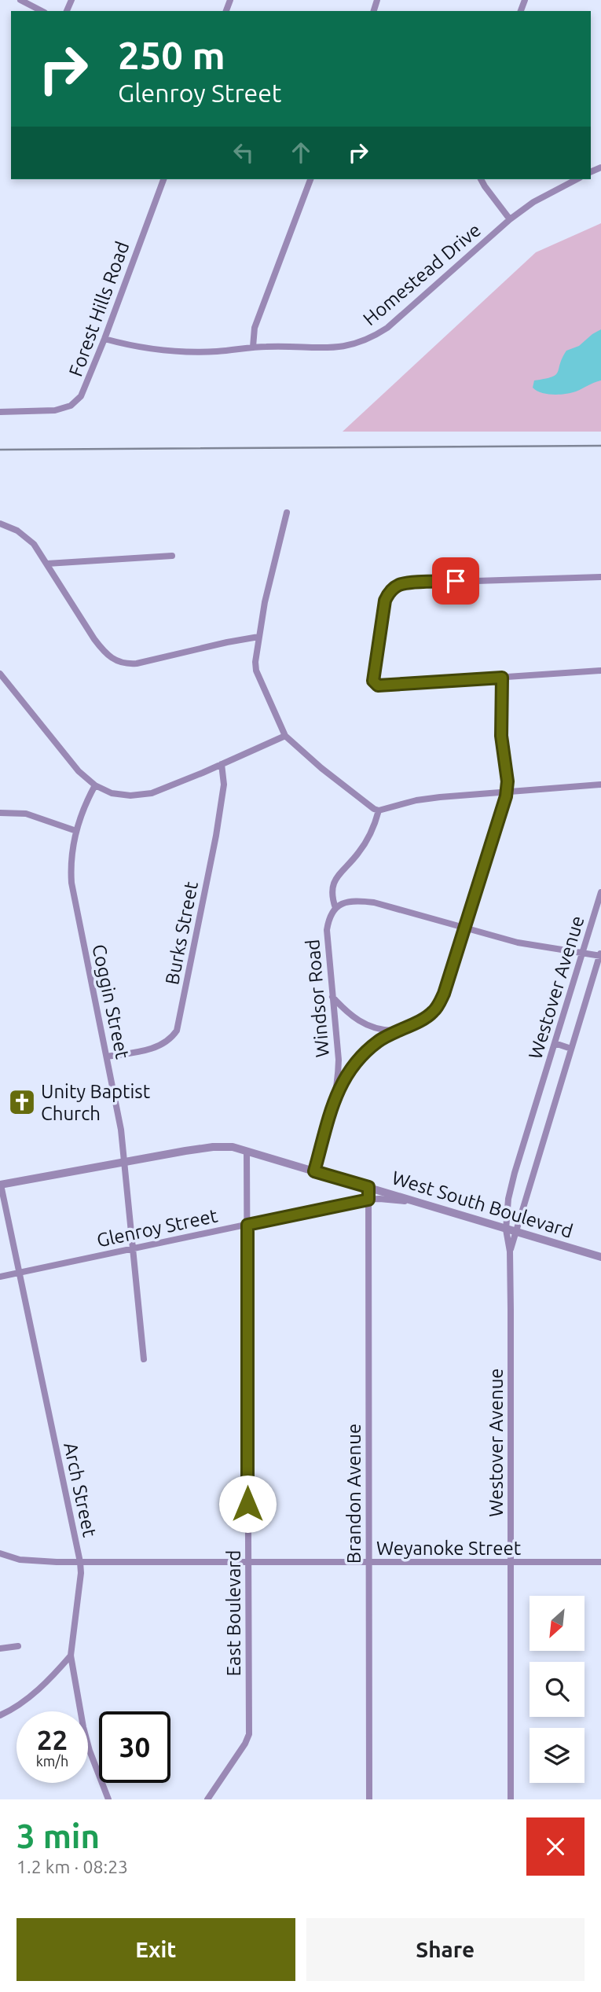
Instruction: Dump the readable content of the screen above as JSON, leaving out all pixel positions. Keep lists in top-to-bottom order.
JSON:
{
  "streets": {
    "street": [
      "Homestead Drive",
      "Forest Hills Road",
      "Burks Street",
      "Westover Avenue",
      "Windsor Road",
      "Coggin Street",
      "West South Boulevard",
      "Glenroy Street",
      "Arch Street",
      "Brandon Avenue",
      "Weyanoke Street",
      "East Boulevard"
    ]
  },
  "crossings": [
    ["Homestead Drive", "Forest Hills Road"],
    ["Burks Street", "Coggin Street"],
    ["Westover Avenue", "West South Boulevard"],
    ["Westover Avenue", "Weyanoke Street"],
    ["Windsor Road", "West South Boulevard"],
    ["Coggin Street", "West South Boulevard"],
    ["Coggin Street", "Glenroy Street"],
    ["West South Boulevard", "Glenroy Street"],
    ["West South Boulevard", "Arch Street"],
    ["West South Boulevard", "Brandon Avenue"],
    ["West South Boulevard", "East Boulevard"],
    ["Glenroy Street", "Arch Street"],
    ["Glenroy Street", "Brandon Avenue"],
    ["Glenroy Street", "East Boulevard"],
    ["Arch Street", "Weyanoke Street"],
    ["Brandon Avenue", "Weyanoke Street"],
    ["Weyanoke Street", "East Boulevard"]
  ],
  "places": {
    "church": ["Unity Baptist Church"]
  },
  "north": "bottom left",
  "page": {
    "turn": ["250 m", "Glenroy Street"],
    "speed": "22 km/h",
    "limit": "30",
    "heading": ["3 min", "1.2 km · 08:23"],
    "buttons": ["Exit", "Share"]
  }
}
